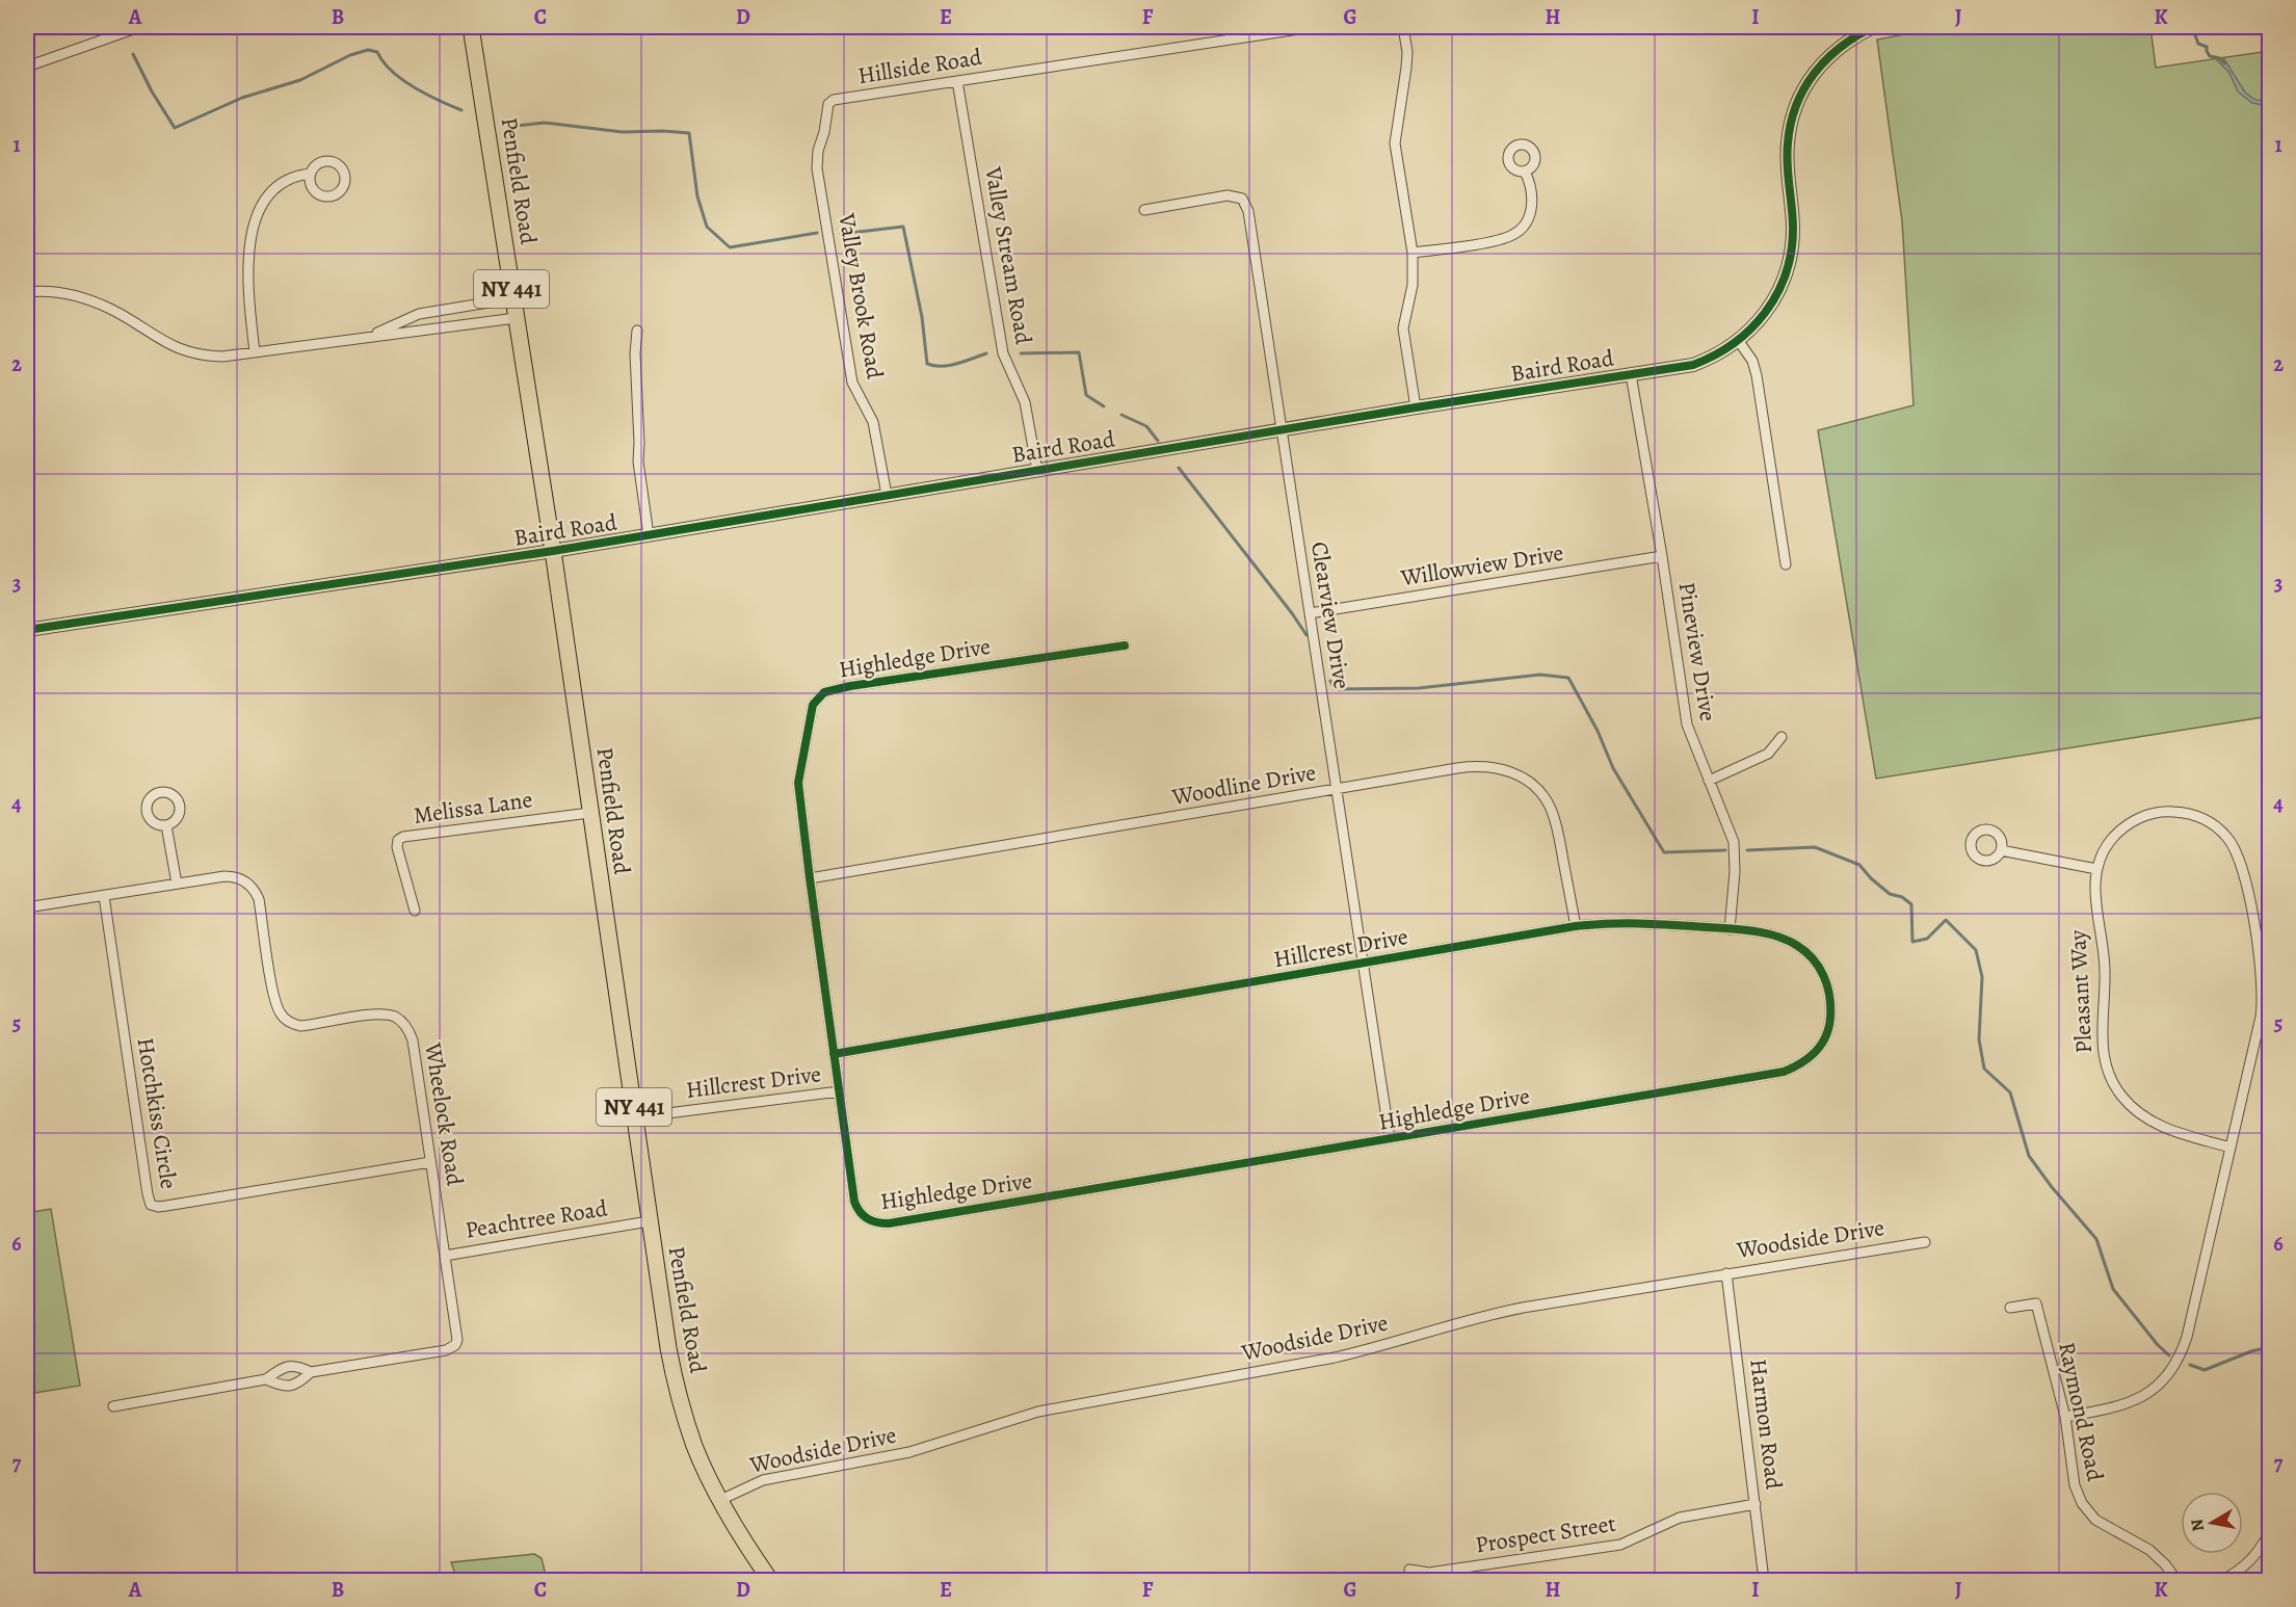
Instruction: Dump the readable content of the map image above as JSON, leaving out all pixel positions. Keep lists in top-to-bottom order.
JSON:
{
  "streets": {
    "main road": ["Penfield Road", "NY 441"],
    "street": [
      "Hillside Road",
      "Valley Stream Road",
      "Valley Brook Road",
      "Baird Road",
      "Willowview Drive",
      "Clearview Drive",
      "Pineview Drive",
      "Highledge Drive",
      "Woodline Drive",
      "Melissa Lane",
      "Hillcrest Drive",
      "Pleasant Way",
      "Hotchkiss Circle",
      "Wheelock Road",
      "Peachtree Road",
      "Woodside Drive",
      "Raymond Road",
      "Harmon Road",
      "Prospect Street"
    ]
  },
  "crossings": [
    ["Hillside Road", "Valley Stream Road"],
    ["Hillside Road", "Valley Brook Road"],
    ["Penfield Road", "Baird Road"],
    ["Penfield Road", "Melissa Lane"],
    ["Penfield Road", "Hillcrest Drive"],
    ["Penfield Road", "Peachtree Road"],
    ["Penfield Road", "Woodside Drive"],
    ["Valley Stream Road", "Baird Road"],
    ["Valley Brook Road", "Baird Road"],
    ["Baird Road", "Clearview Drive"],
    ["Baird Road", "Pineview Drive"],
    ["Willowview Drive", "Clearview Drive"],
    ["Willowview Drive", "Pineview Drive"],
    ["Clearview Drive", "Highledge Drive"],
    ["Clearview Drive", "Woodline Drive"],
    ["Clearview Drive", "Hillcrest Drive"],
    ["Pineview Drive", "Hillcrest Drive"],
    ["Highledge Drive", "Woodline Drive"],
    ["Highledge Drive", "Hillcrest Drive"],
    ["Woodline Drive", "Hillcrest Drive"],
    ["Pleasant Way", "Raymond Road"],
    ["Hotchkiss Circle", "Wheelock Road"],
    ["Wheelock Road", "Peachtree Road"],
    ["Woodside Drive", "Harmon Road"],
    ["Harmon Road", "Prospect Street"]
  ],
  "north": "left",
  "grid": {
    "columns": [
      "A",
      "B",
      "C",
      "D",
      "E",
      "F",
      "G",
      "H",
      "I",
      "J",
      "K"
    ],
    "rows": [
      "1",
      "2",
      "3",
      "4",
      "5",
      "6",
      "7"
    ]
  }
}
